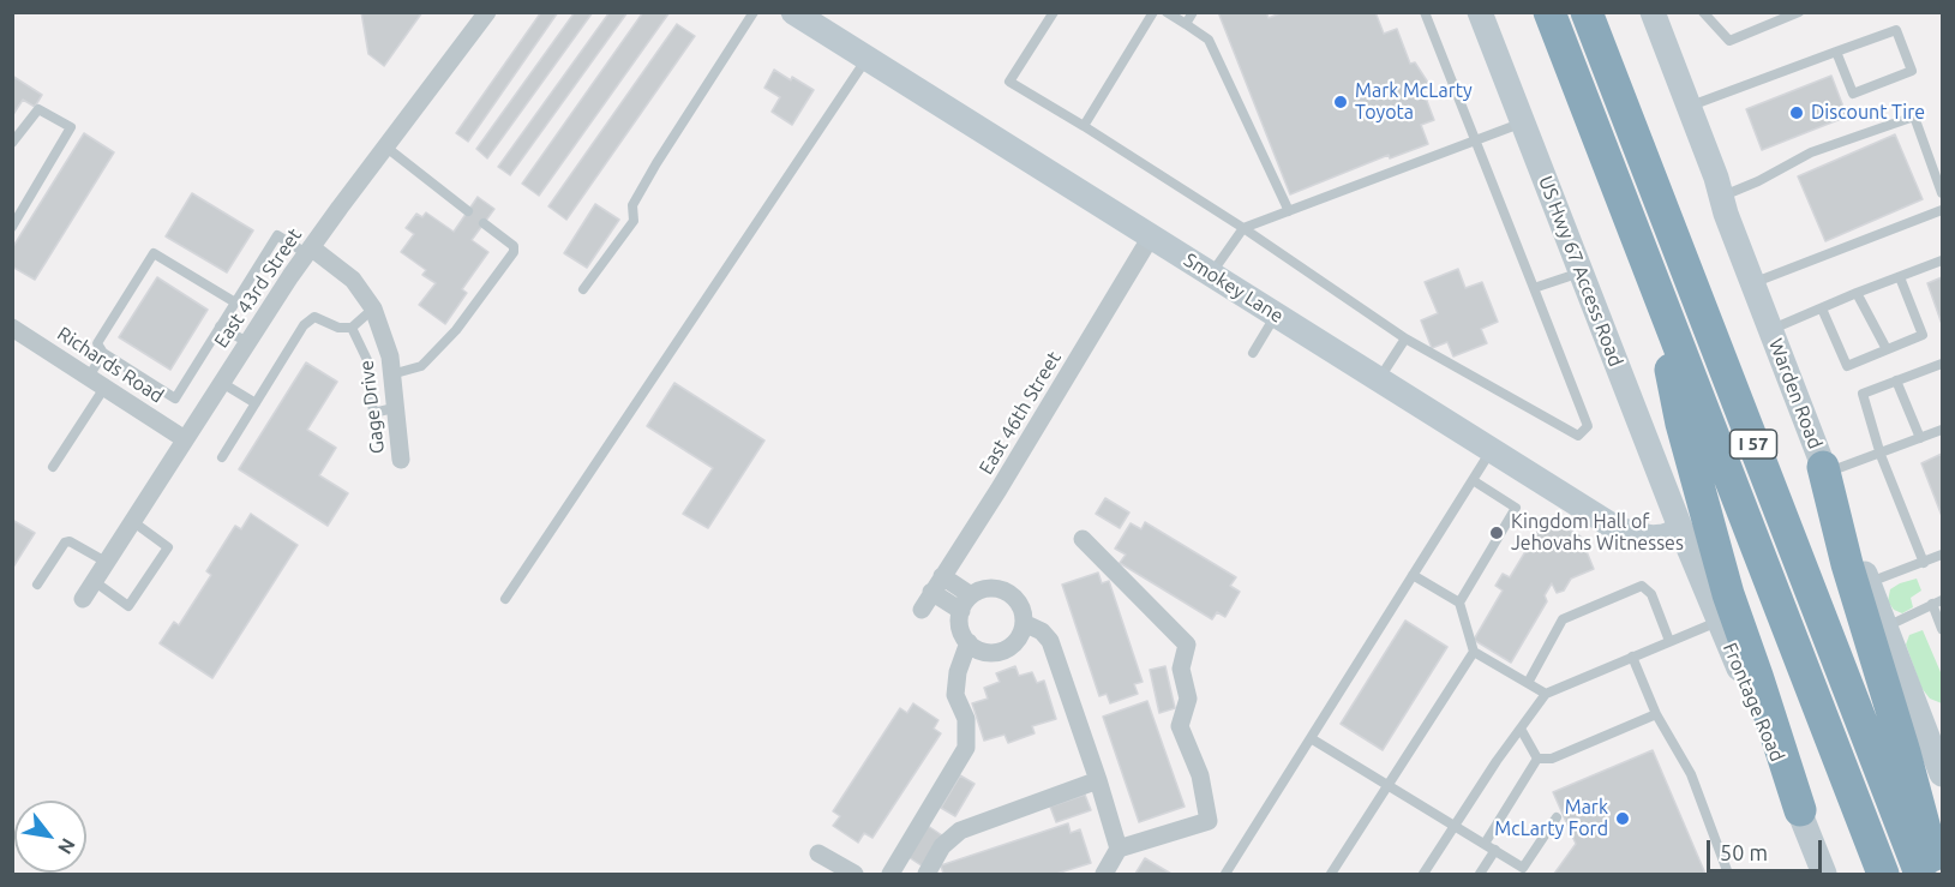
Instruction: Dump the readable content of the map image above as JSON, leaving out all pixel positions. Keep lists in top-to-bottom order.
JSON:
{
  "streets": {
    "highway": ["I 57"],
    "main road": [
      "US Hwy 67 Access Road",
      "Smokey Lane",
      "Warden Road",
      "Frontage Road"
    ],
    "street": [
      "East 43rd Street",
      "Richards Road",
      "Gage Drive",
      "East 46th Street"
    ]
  },
  "crossings": [
    ["US Hwy 67 Access Road", "Smokey Lane"],
    ["US Hwy 67 Access Road", "Frontage Road"],
    ["East 43rd Street", "Richards Road"],
    ["East 43rd Street", "Gage Drive"],
    ["Smokey Lane", "East 46th Street"],
    ["Smokey Lane", "Frontage Road"]
  ],
  "places": [
    "Mark McLarty Toyota",
    "Discount Tire",
    "Kingdom Hall of Jehovahs Witnesses",
    "Mark McLarty Ford"
  ],
  "scale_bar": "50 m",
  "north": "bottom right"
}
